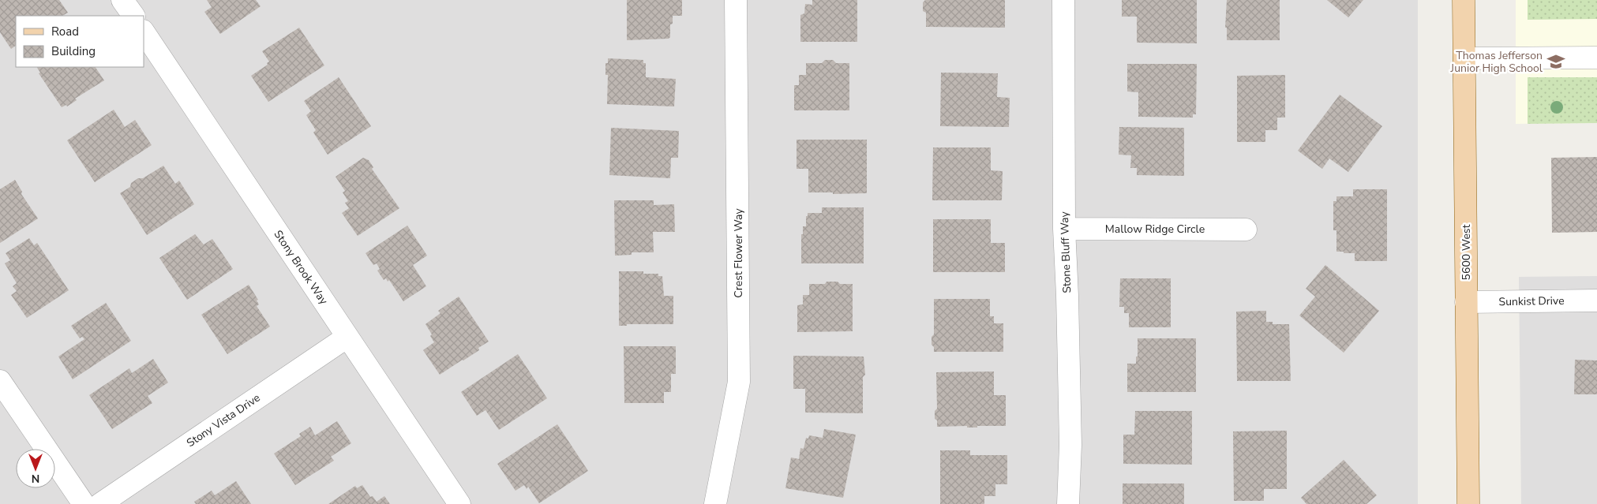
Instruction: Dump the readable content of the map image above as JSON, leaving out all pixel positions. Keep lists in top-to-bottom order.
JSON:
{
  "streets": {
    "main road": ["5600 West"],
    "street": [
      "Mallow Ridge Circle",
      "Stone Bluff Way",
      "Crest Flower Way",
      "Stony Brook Way",
      "Sunkist Drive",
      "Stony Vista Drive"
    ]
  },
  "crossings": [
    ["Mallow Ridge Circle", "Stone Bluff Way"],
    ["5600 West", "Sunkist Drive"],
    ["Stony Brook Way", "Stony Vista Drive"]
  ],
  "places": {
    "school or university": ["Thomas Jefferson Junior High School"]
  },
  "legend": ["Road", "Building"],
  "north": "bottom"
}
